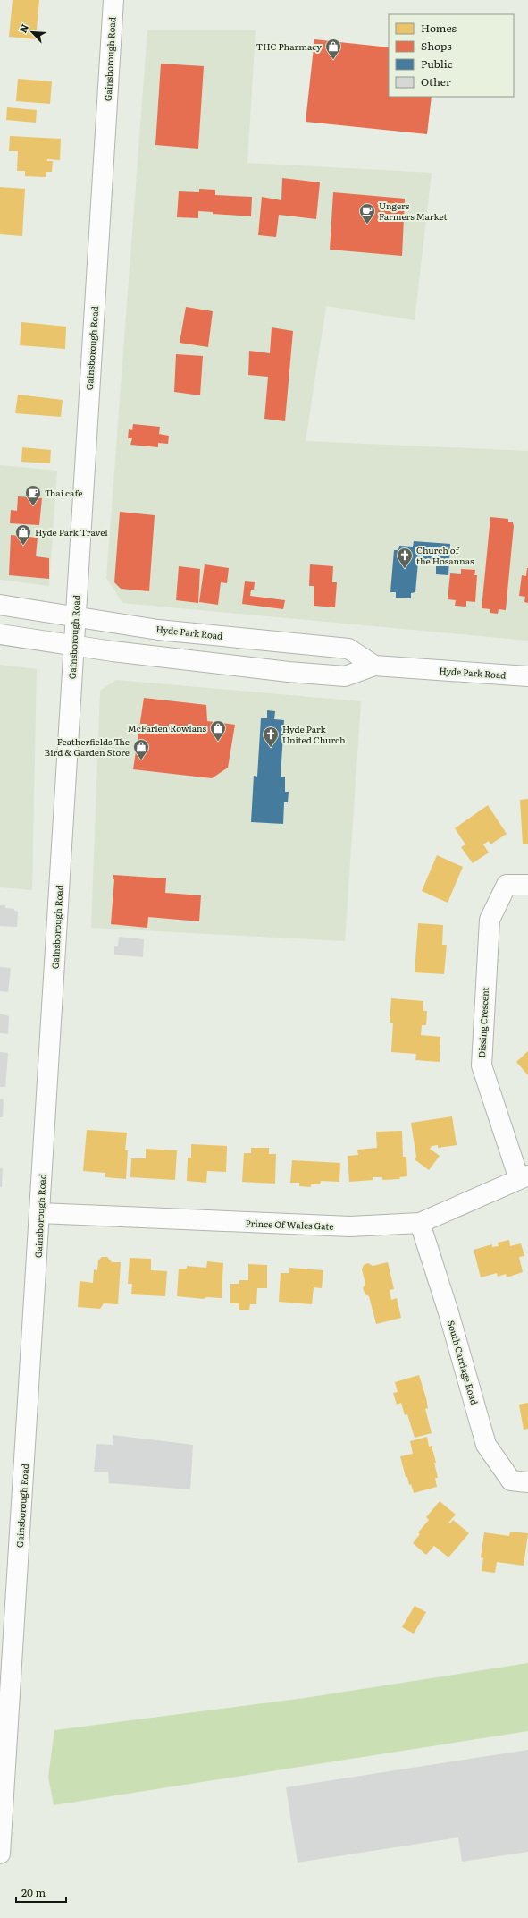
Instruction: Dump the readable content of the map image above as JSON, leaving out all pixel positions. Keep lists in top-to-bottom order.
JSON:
{
  "streets": {
    "main road": [
      "Gainsborough Road",
      "Hyde Park Road",
      "Dissing Crescent",
      "Prince Of Wales Gate",
      "South Carriage Road"
    ]
  },
  "crossings": [
    ["Gainsborough Road", "Hyde Park Road"],
    ["Gainsborough Road", "Prince Of Wales Gate"],
    ["Dissing Crescent", "Prince Of Wales Gate"],
    ["Prince Of Wales Gate", "South Carriage Road"]
  ],
  "places": {
    "shop": [
      "THC Pharmacy",
      "Hyde Park Travel",
      "McFarlen Rowlans",
      "Featherfields The Bird & Garden Store"
    ],
    "cafe": ["Ungers Farmers Market", "Thai cafe"],
    "church": ["Church of the Hosannas", "Hyde Park United Church"]
  },
  "legend": [
    "Homes",
    "Shops",
    "Public",
    "Other"
  ],
  "scale_bar": "20 m",
  "north": "top left"
}
